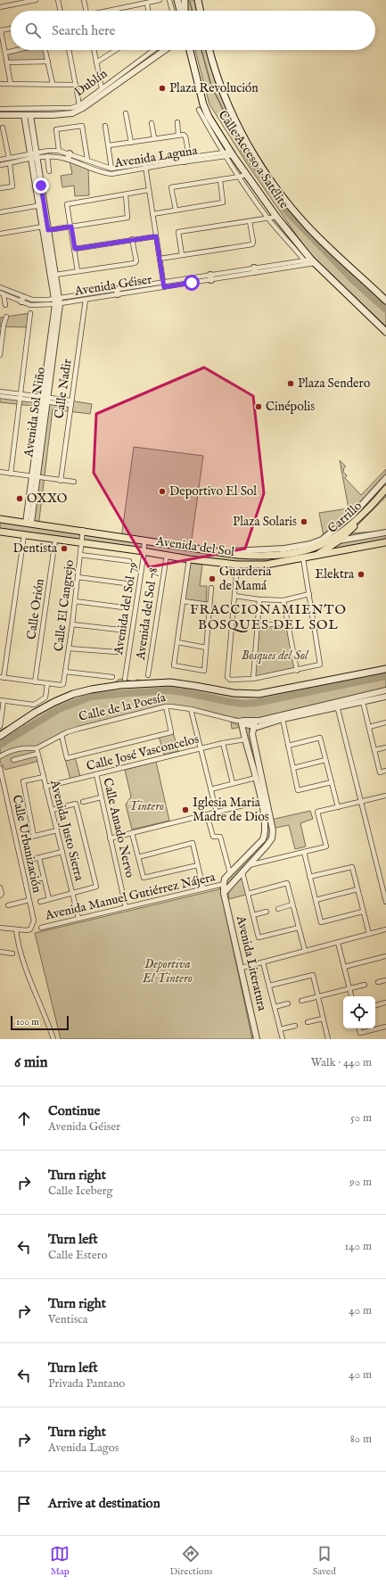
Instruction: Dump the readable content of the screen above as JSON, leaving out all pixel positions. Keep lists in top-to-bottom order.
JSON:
{
  "streets": {
    "main road": ["Calle Acceso a Satélite", "Carrillo", "Avenida del Sol"],
    "street": [
      "Dublín",
      "Avenida Laguna",
      "Avenida Géiser",
      "Calle Nadir",
      "Avenida Sol Niño",
      "Calle El Cangrejo",
      "Avenida del Sol 79",
      "Calle Orión",
      "Avenida del Sol 78",
      "Calle de la Poesía",
      "Calle José Vasconcelos",
      "Calle Amado Nervo",
      "Avenida Justo Sierra",
      "Calle Urbanización",
      "Avenida Manuel Gutiérrez Nájera",
      "Avenida Literatura"
    ]
  },
  "crossings": [
    ["Avenida Laguna", "Calle Acceso a Satélite"],
    ["Calle Acceso a Satélite", "Avenida Géiser"],
    ["Avenida Géiser", "Calle Nadir"],
    ["Avenida Géiser", "Avenida Sol Niño"],
    ["Avenida Sol Niño", "Avenida del Sol"],
    ["Carrillo", "Avenida del Sol"],
    ["Avenida del Sol", "Calle El Cangrejo"],
    ["Avenida del Sol", "Avenida del Sol 79"],
    ["Avenida del Sol", "Calle Orión"],
    ["Avenida del Sol", "Avenida del Sol 78"],
    ["Calle de la Poesía", "Avenida Justo Sierra"],
    ["Calle José Vasconcelos", "Calle Amado Nervo"],
    ["Calle José Vasconcelos", "Avenida Justo Sierra"],
    ["Calle Amado Nervo", "Avenida Manuel Gutiérrez Nájera"],
    ["Avenida Justo Sierra", "Avenida Manuel Gutiérrez Nájera"],
    ["Avenida Manuel Gutiérrez Nájera", "Avenida Literatura"]
  ],
  "districts": ["FRACCIONAMIENTO BOSQUES DEL SOL"],
  "parks": ["Bosques del Sol", "Tintero", "Deportiva El Tintero"],
  "places": [
    "Plaza Revolución",
    "Plaza Sendero",
    "Cinépolis",
    "Deportivo El Sol",
    "OXXO",
    "Plaza Solaris",
    "Dentista",
    "Elektra",
    "Guarderia de Mamá",
    "Iglesia Maria Madre de Dios"
  ],
  "scale_bar": "100 m",
  "page": {
    "search": "Search here",
    "scale": "100 m",
    "heading": ["6 min", "Walk · 440 m"],
    "list": [
      ["Continue", "Avenida Géiser", "50 m"],
      ["Turn right", "Calle Iceberg", "90 m"],
      ["Turn left", "Calle Estero", "140 m"],
      ["Turn right", "Ventisca", "40 m"],
      ["Turn left", "Privada Pantano", "40 m"],
      ["Turn right", "Avenida Lagos", "80 m"],
      "Arrive at destination"
    ],
    "nav": ["Map", "Directions", "Saved"]
  }
}
